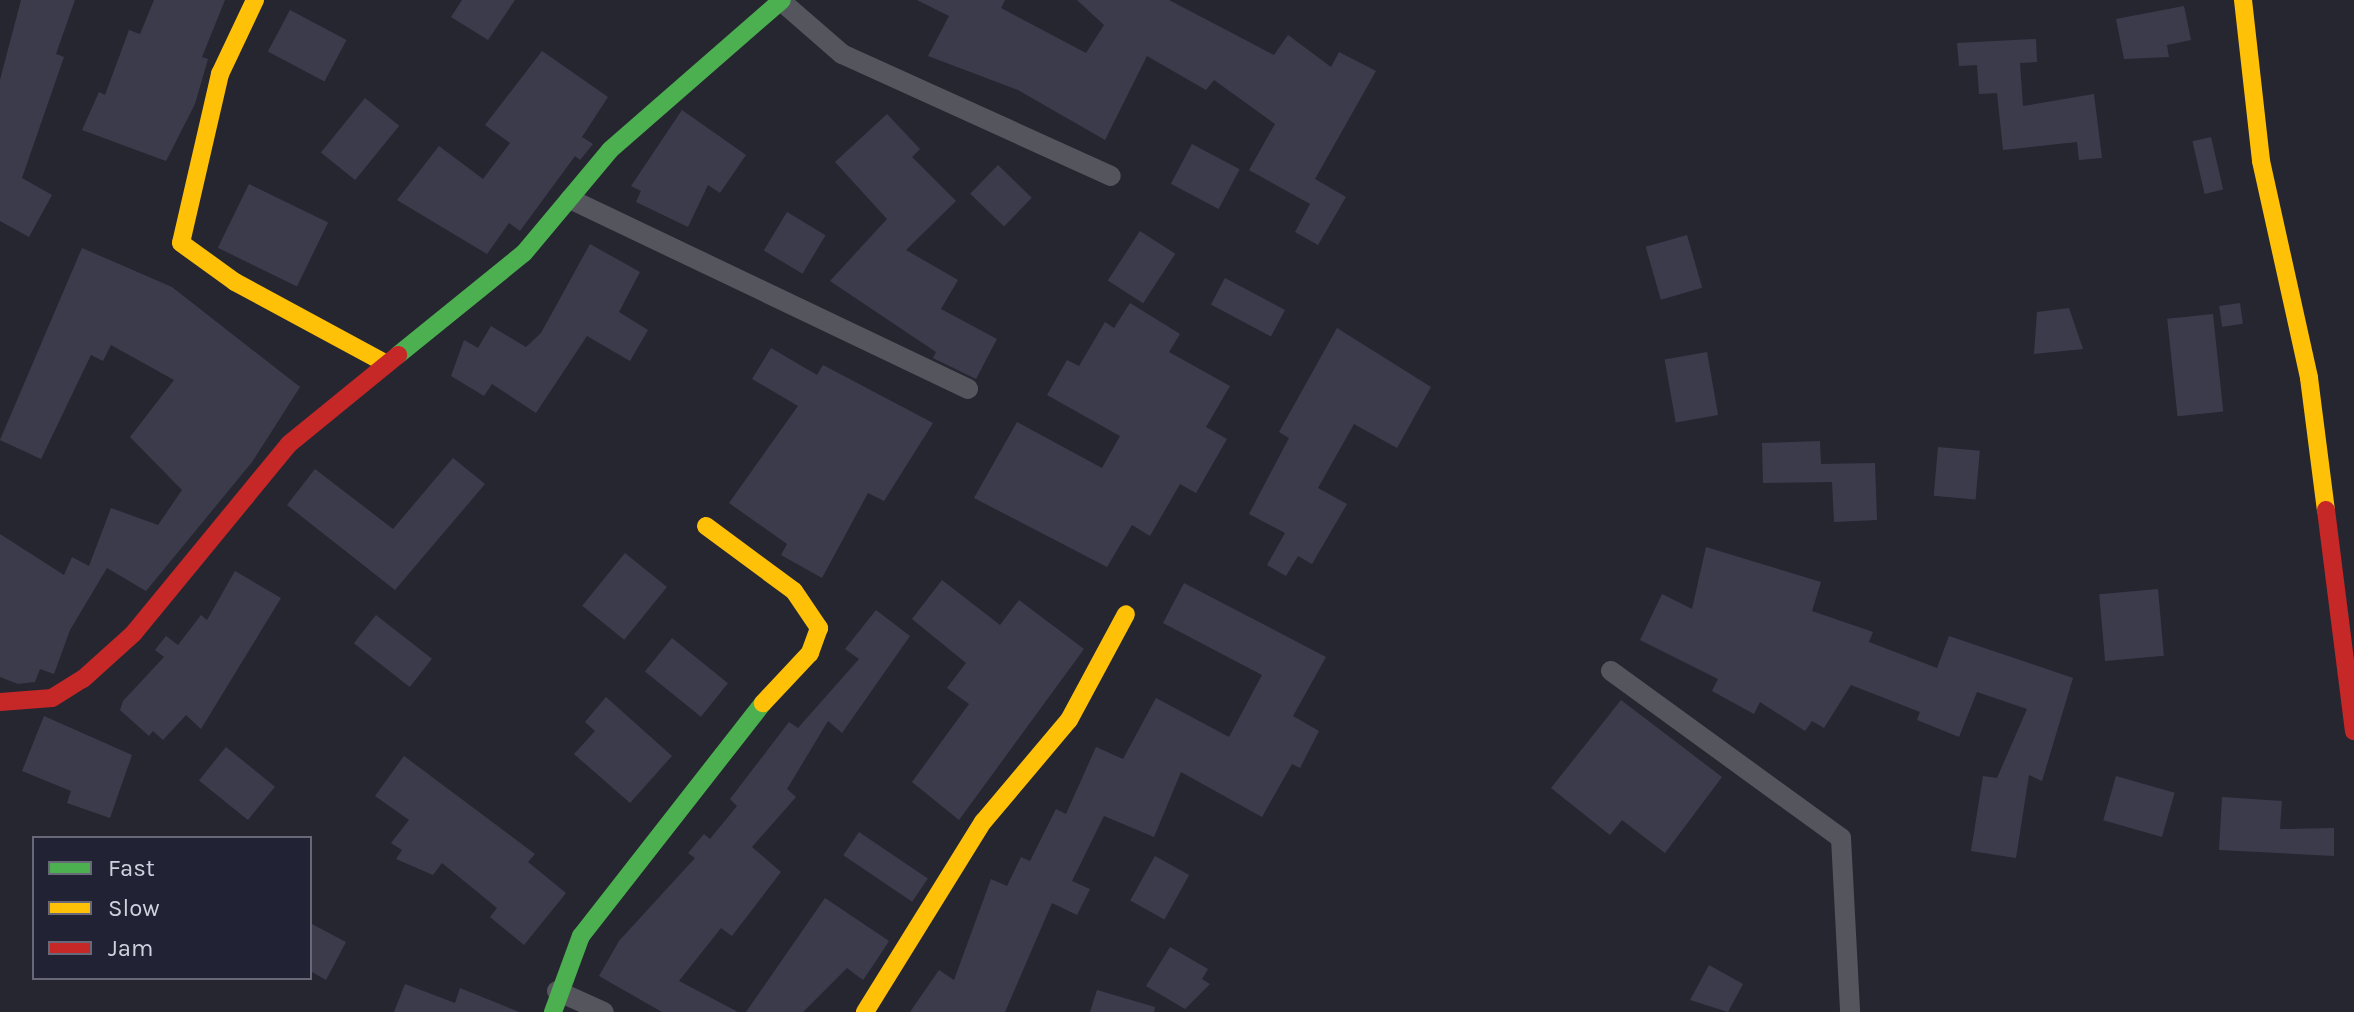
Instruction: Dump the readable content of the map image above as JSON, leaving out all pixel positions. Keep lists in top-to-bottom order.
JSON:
{
  "legend": ["Fast", "Slow", "Jam"]
}
